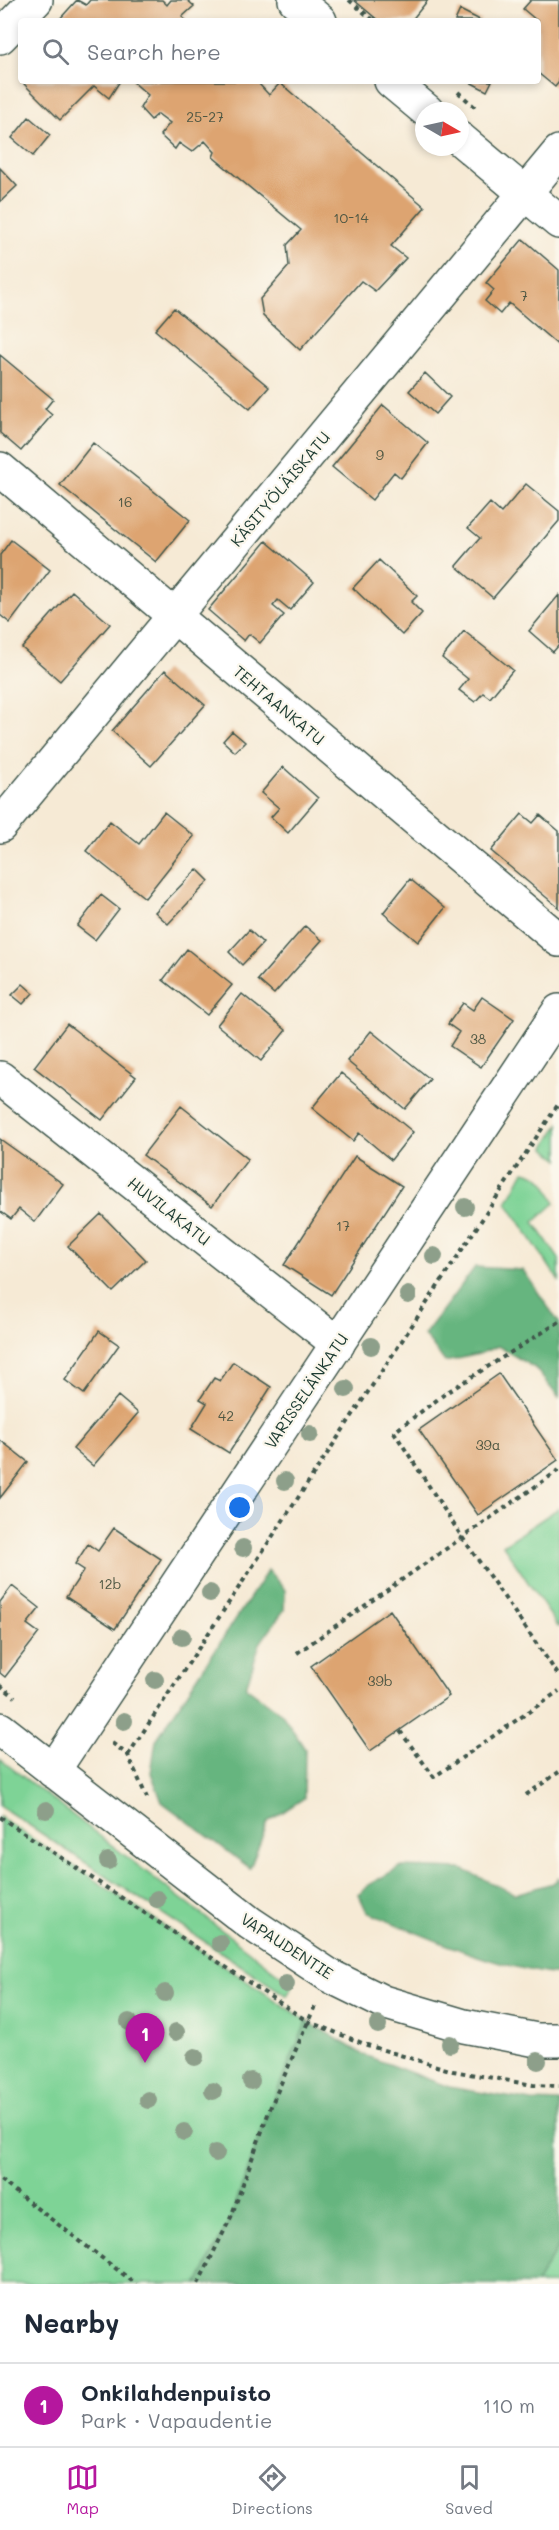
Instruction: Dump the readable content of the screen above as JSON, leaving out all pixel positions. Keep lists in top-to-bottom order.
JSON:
{
  "streets": {
    "street": [
      "KÄSITYÖLÄISKATU",
      "TEHTAANKATU",
      "HUVILAKATU",
      "VARISSELÄNKATU",
      "VAPAUDENTIE"
    ]
  },
  "crossings": [
    ["KÄSITYÖLÄISKATU", "TEHTAANKATU"],
    ["HUVILAKATU", "VARISSELÄNKATU"],
    ["VARISSELÄNKATU", "VAPAUDENTIE"]
  ],
  "house_numbers": [
    "25-27",
    "10-14",
    "7",
    "9",
    "16",
    "38",
    "17",
    "42",
    "39a",
    "12b",
    "39b"
  ],
  "north": "right",
  "page": {
    "search": "Search here",
    "pins": "1",
    "heading": "Nearby",
    "list": [
      {
        "mark": "1",
        "name": "Onkilahdenpuisto",
        "note": "Park · Vapaudentie",
        "value": "110 m"
      }
    ],
    "nav": ["Map", "Directions", "Saved"]
  }
}
